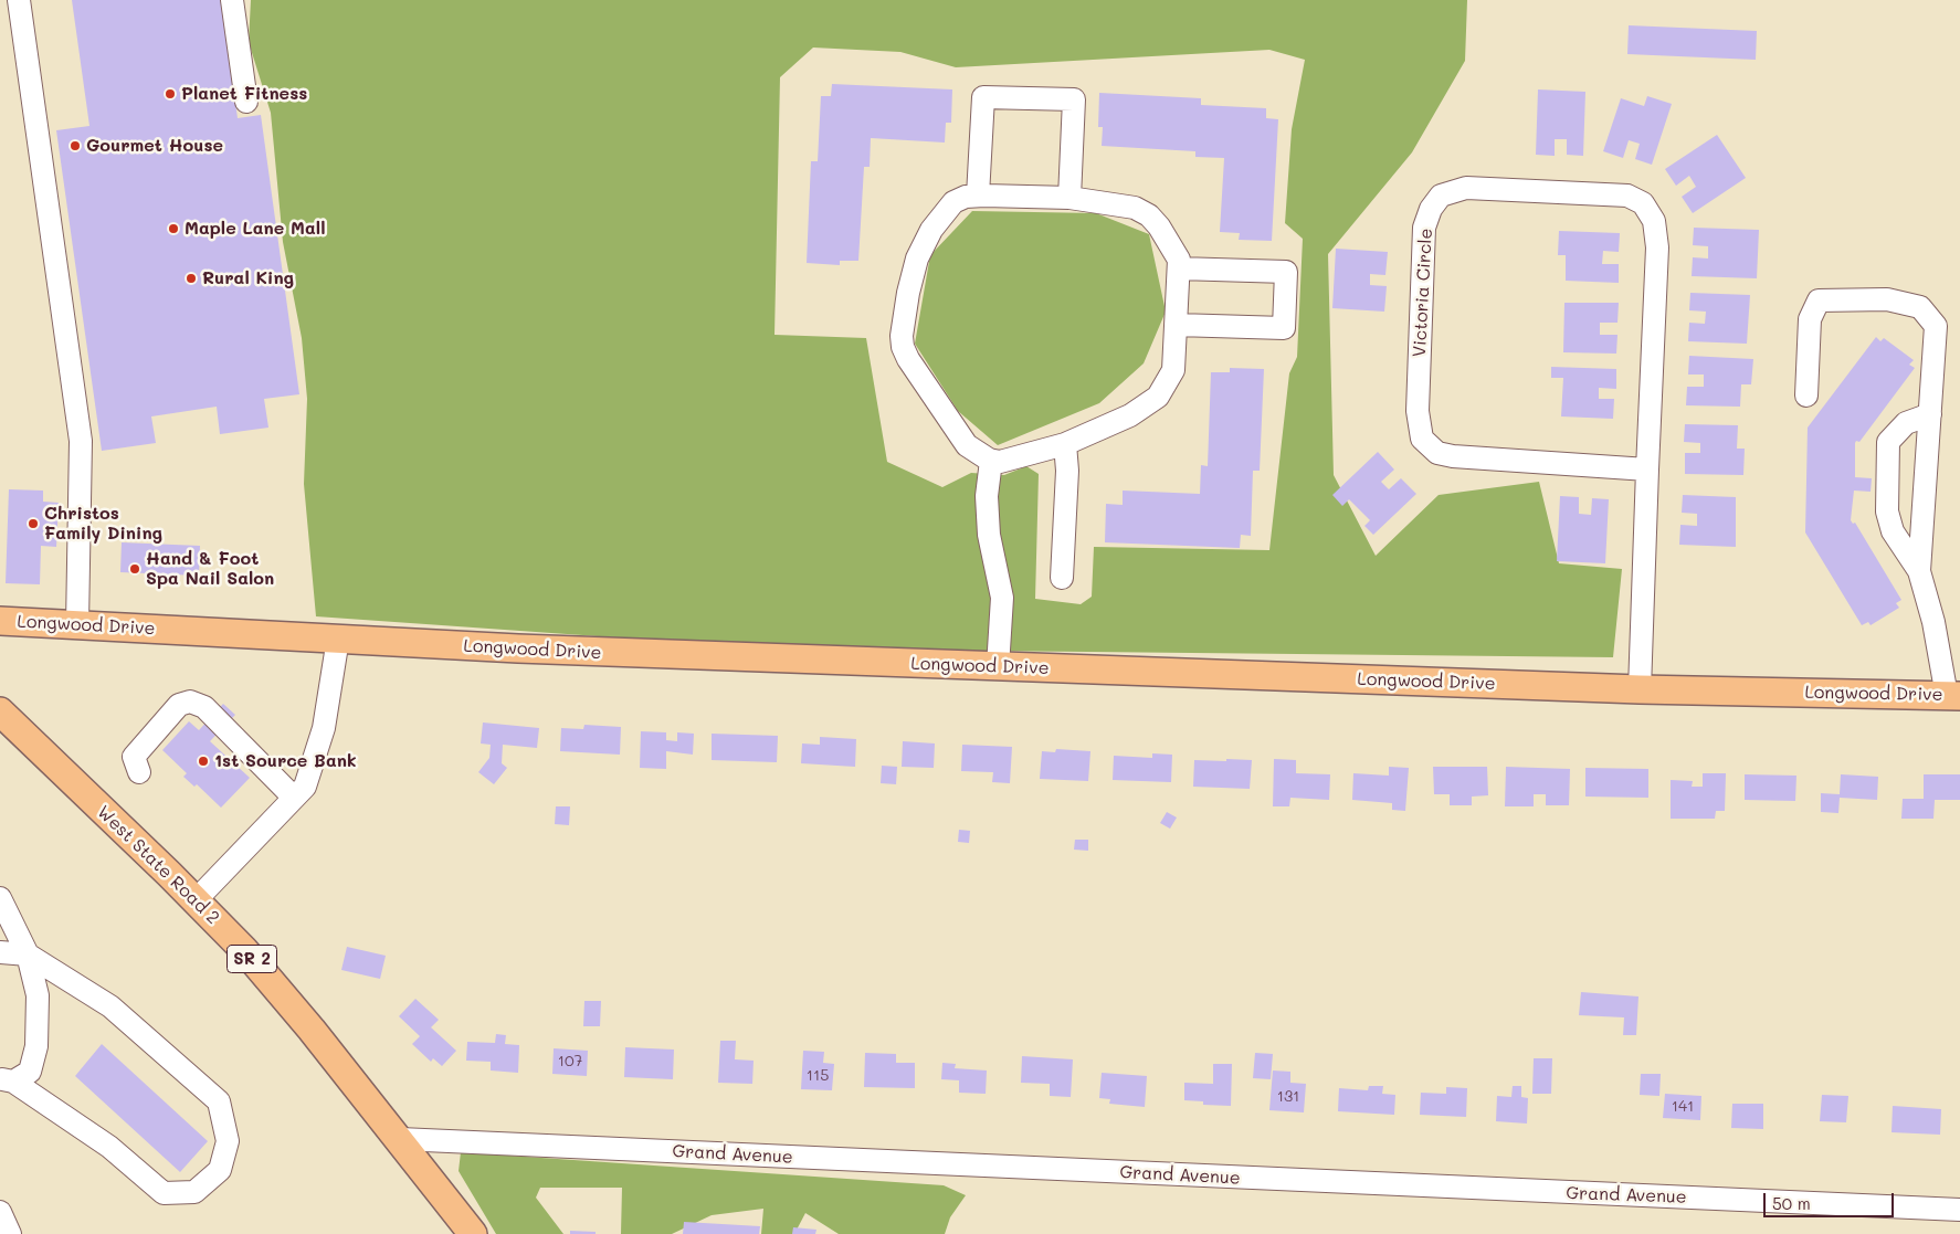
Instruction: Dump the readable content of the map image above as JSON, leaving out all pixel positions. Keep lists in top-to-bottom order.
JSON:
{
  "streets": {
    "main road": ["Longwood Drive", "West State Road 2", "SR 2"],
    "street": ["Victoria Circle", "Grand Avenue"]
  },
  "crossings": [
    ["Victoria Circle", "Longwood Drive"],
    ["West State Road 2", "Grand Avenue"]
  ],
  "places": [
    "Planet Fitness",
    "Gourmet House",
    "Maple Lane Mall",
    "Rural King",
    "Christos Family Dining",
    "Hand & Foot Spa Nail Salon",
    "1st Source Bank"
  ],
  "house_numbers": [
    "107",
    "115",
    "131",
    "141"
  ],
  "scale_bar": "50 m"
}
